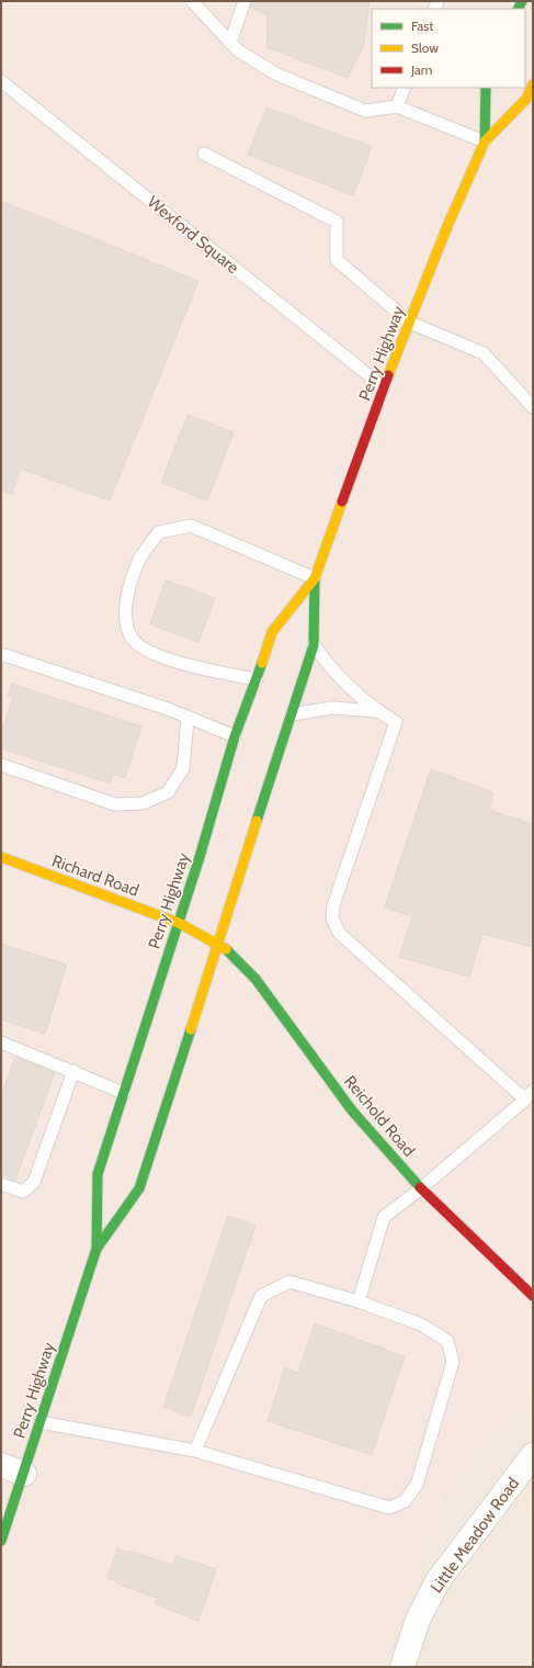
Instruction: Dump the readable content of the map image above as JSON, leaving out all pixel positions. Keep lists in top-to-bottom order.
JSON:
{
  "streets": {
    "main road": ["Perry Highway", "Richard Road", "Reichold Road"],
    "street": ["Little Meadow Road"],
    "lane": ["Wexford Square"]
  },
  "crossings": [
    ["Wexford Square", "Perry Highway"],
    ["Perry Highway", "Richard Road"],
    ["Perry Highway", "Reichold Road"],
    ["Richard Road", "Reichold Road"]
  ],
  "legend": ["Fast", "Slow", "Jam"]
}
